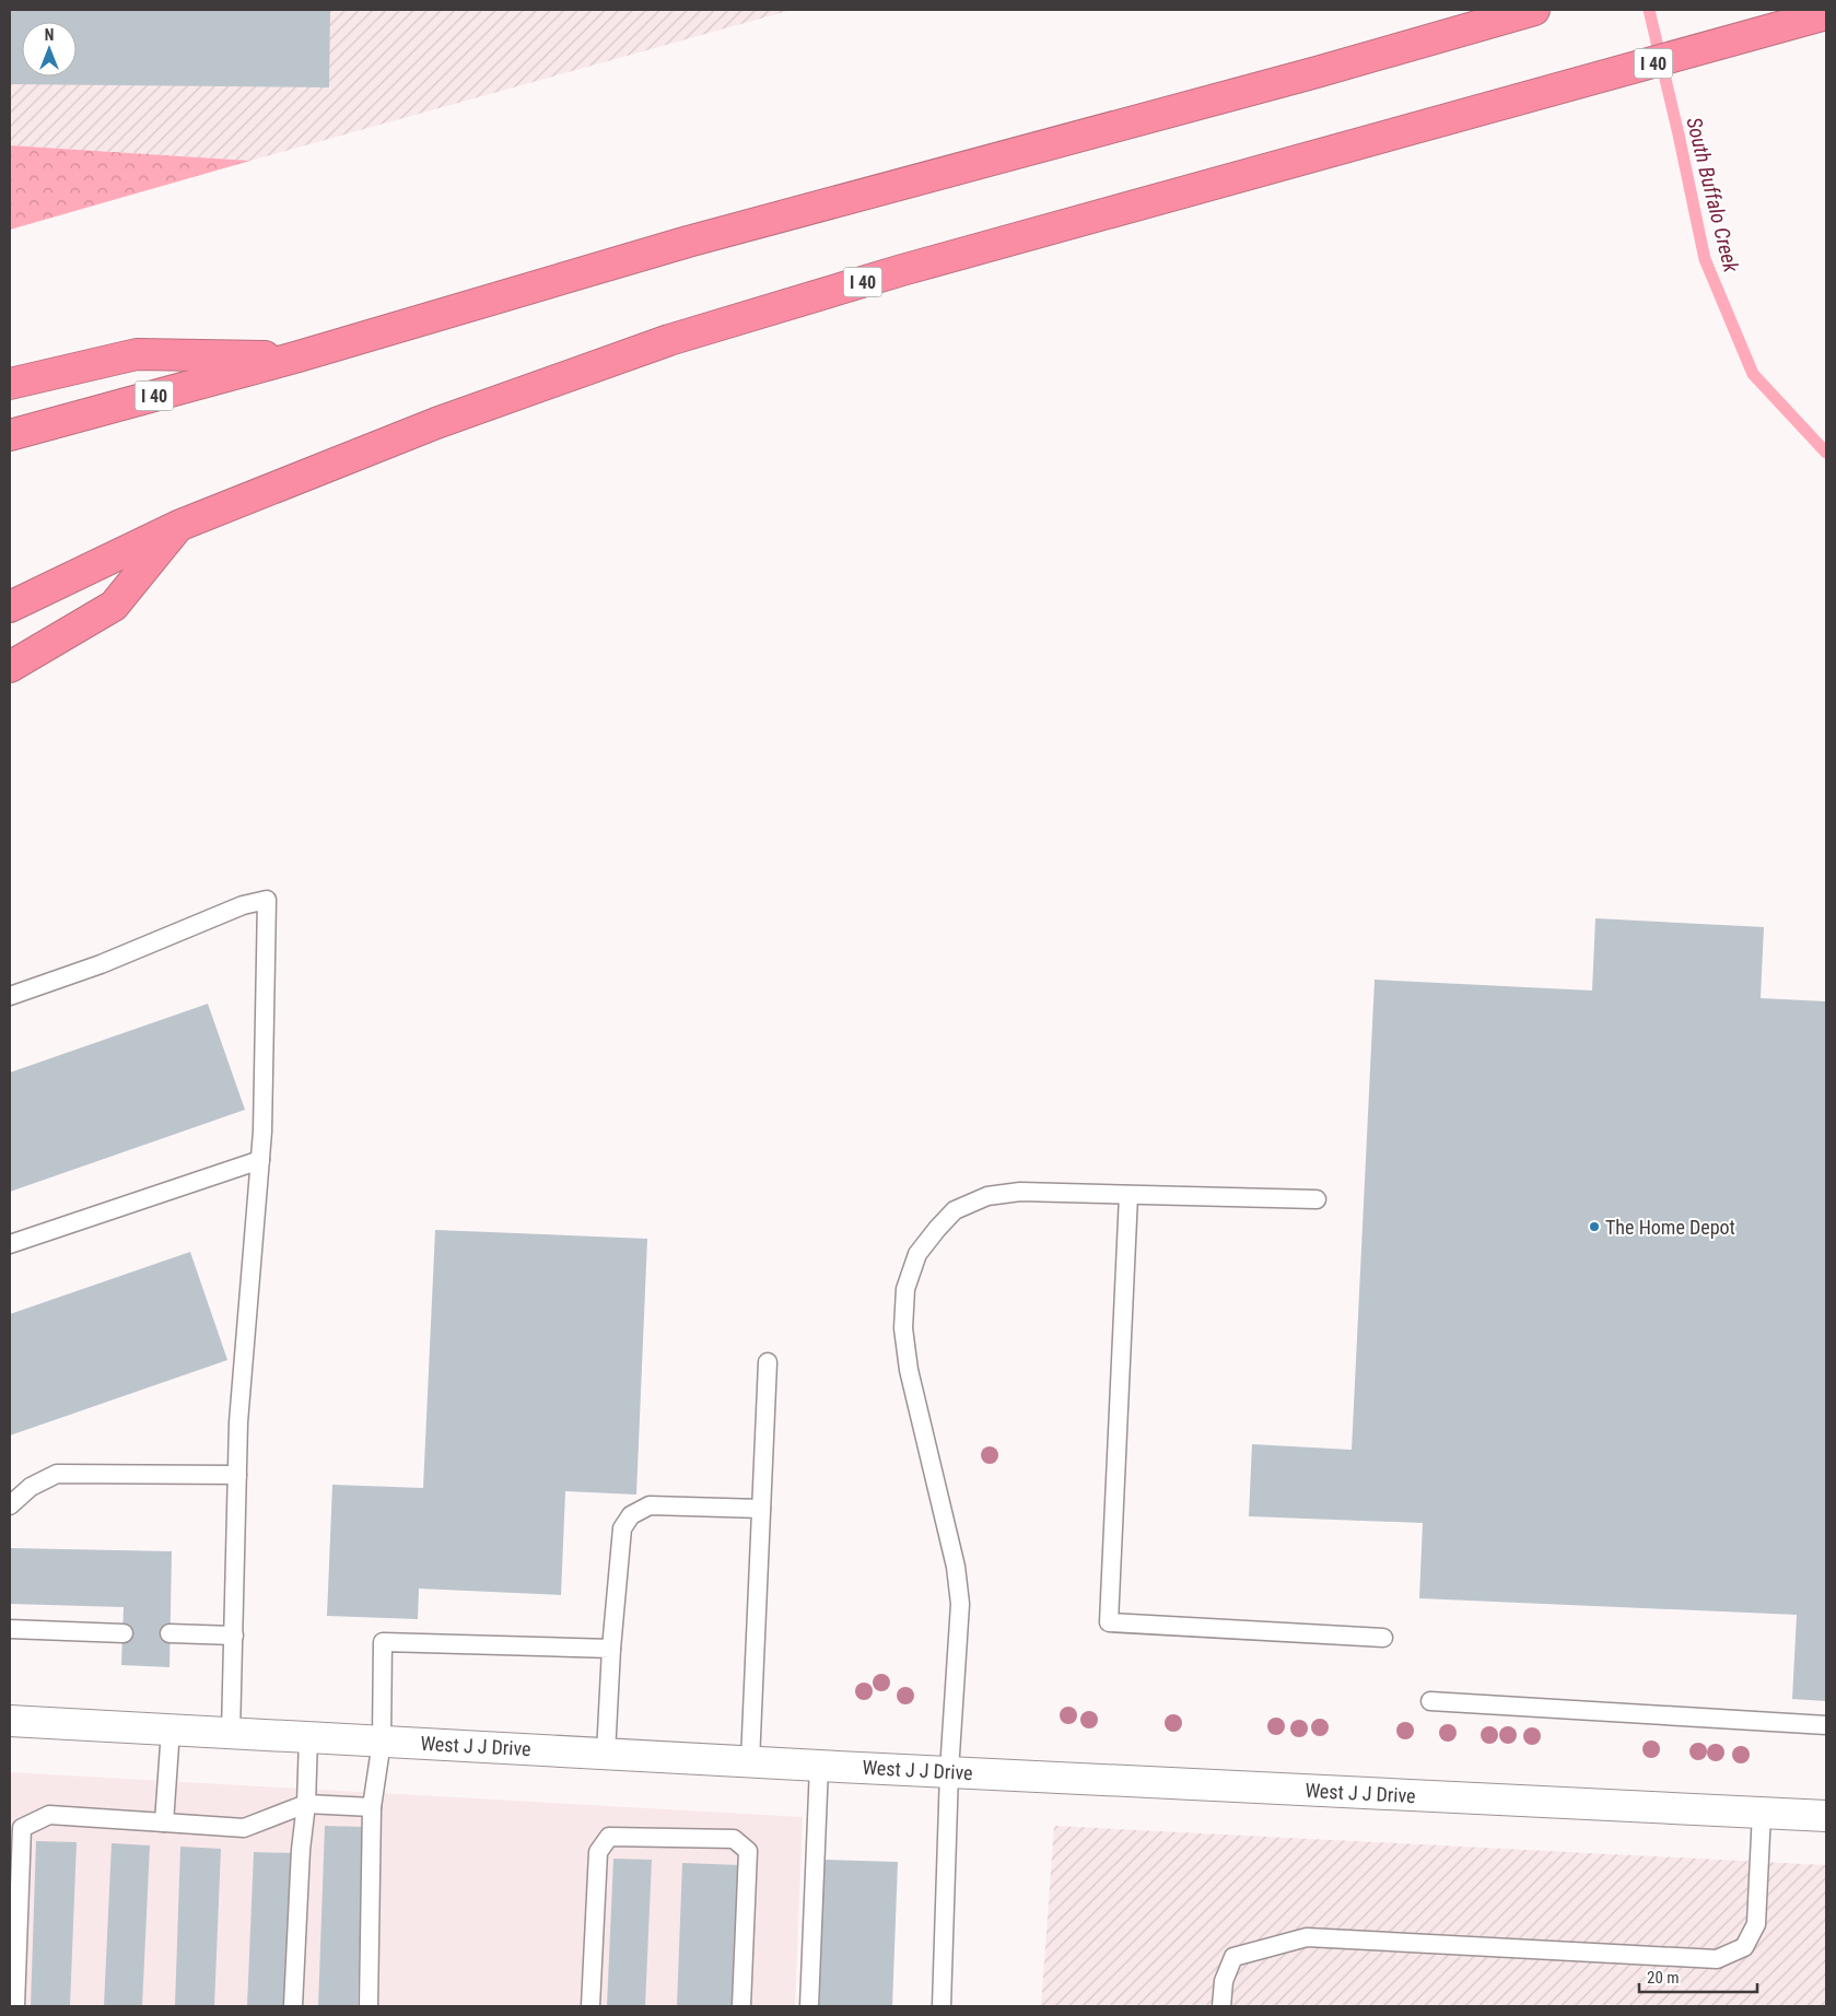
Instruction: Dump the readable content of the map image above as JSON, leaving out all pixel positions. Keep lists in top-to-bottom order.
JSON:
{
  "streets": {
    "highway": ["I 40"],
    "street": ["West J J Drive"]
  },
  "water": ["South Buffalo Creek"],
  "places": ["The Home Depot"],
  "scale_bar": "20 m",
  "north": "top"
}
